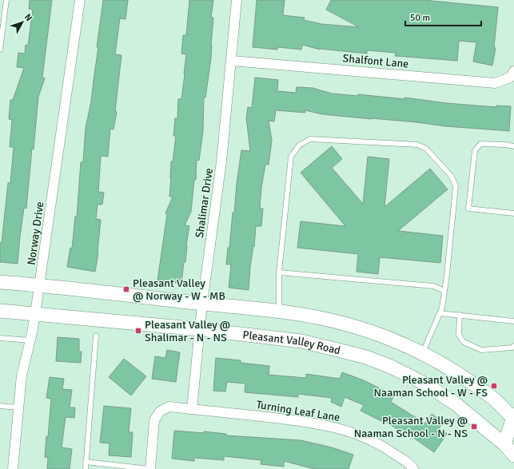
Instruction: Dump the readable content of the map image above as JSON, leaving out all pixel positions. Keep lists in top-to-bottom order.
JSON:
{
  "streets": {
    "main road": ["Pleasant Valley Road"],
    "street": [
      "Shalfont Lane",
      "Shalimar Drive",
      "Norway Drive",
      "Turning Leaf Lane"
    ]
  },
  "crossings": [
    ["Shalfont Lane", "Shalimar Drive"],
    ["Shalimar Drive", "Pleasant Valley Road"],
    ["Shalimar Drive", "Turning Leaf Lane"],
    ["Norway Drive", "Pleasant Valley Road"]
  ],
  "places": {
    "transit": [
      "Pleasant Valley @ Norway - W - MB",
      "Pleasant Valley @ Shalimar - N - NS",
      "Pleasant Valley @ Naaman School - W - FS",
      "Pleasant Valley @ Naaman School - N - NS"
    ]
  },
  "scale_bar": "50 m",
  "north": "top right"
}
